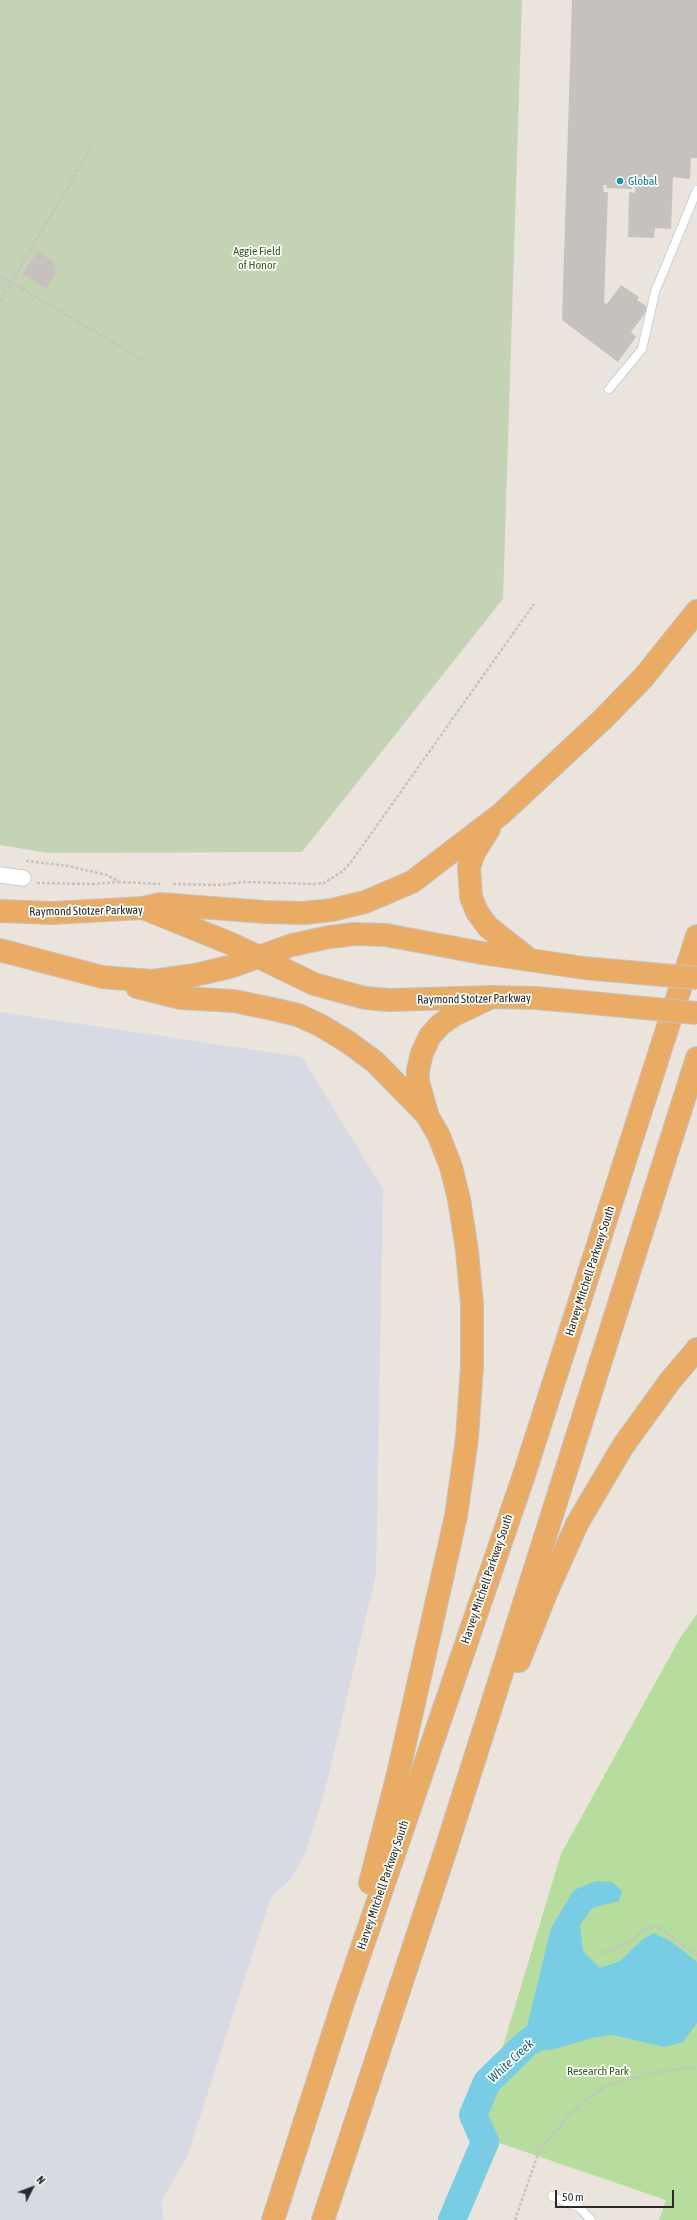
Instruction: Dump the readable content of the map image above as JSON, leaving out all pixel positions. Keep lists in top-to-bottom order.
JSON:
{
  "streets": {
    "highway": ["Raymond Stotzer Parkway", "Harvey Mitchell Parkway South"]
  },
  "water": ["White Creek"],
  "parks": ["Aggie Field of Honor", "Research Park"],
  "places": ["Global"],
  "scale_bar": "50 m",
  "north": "top right"
}
